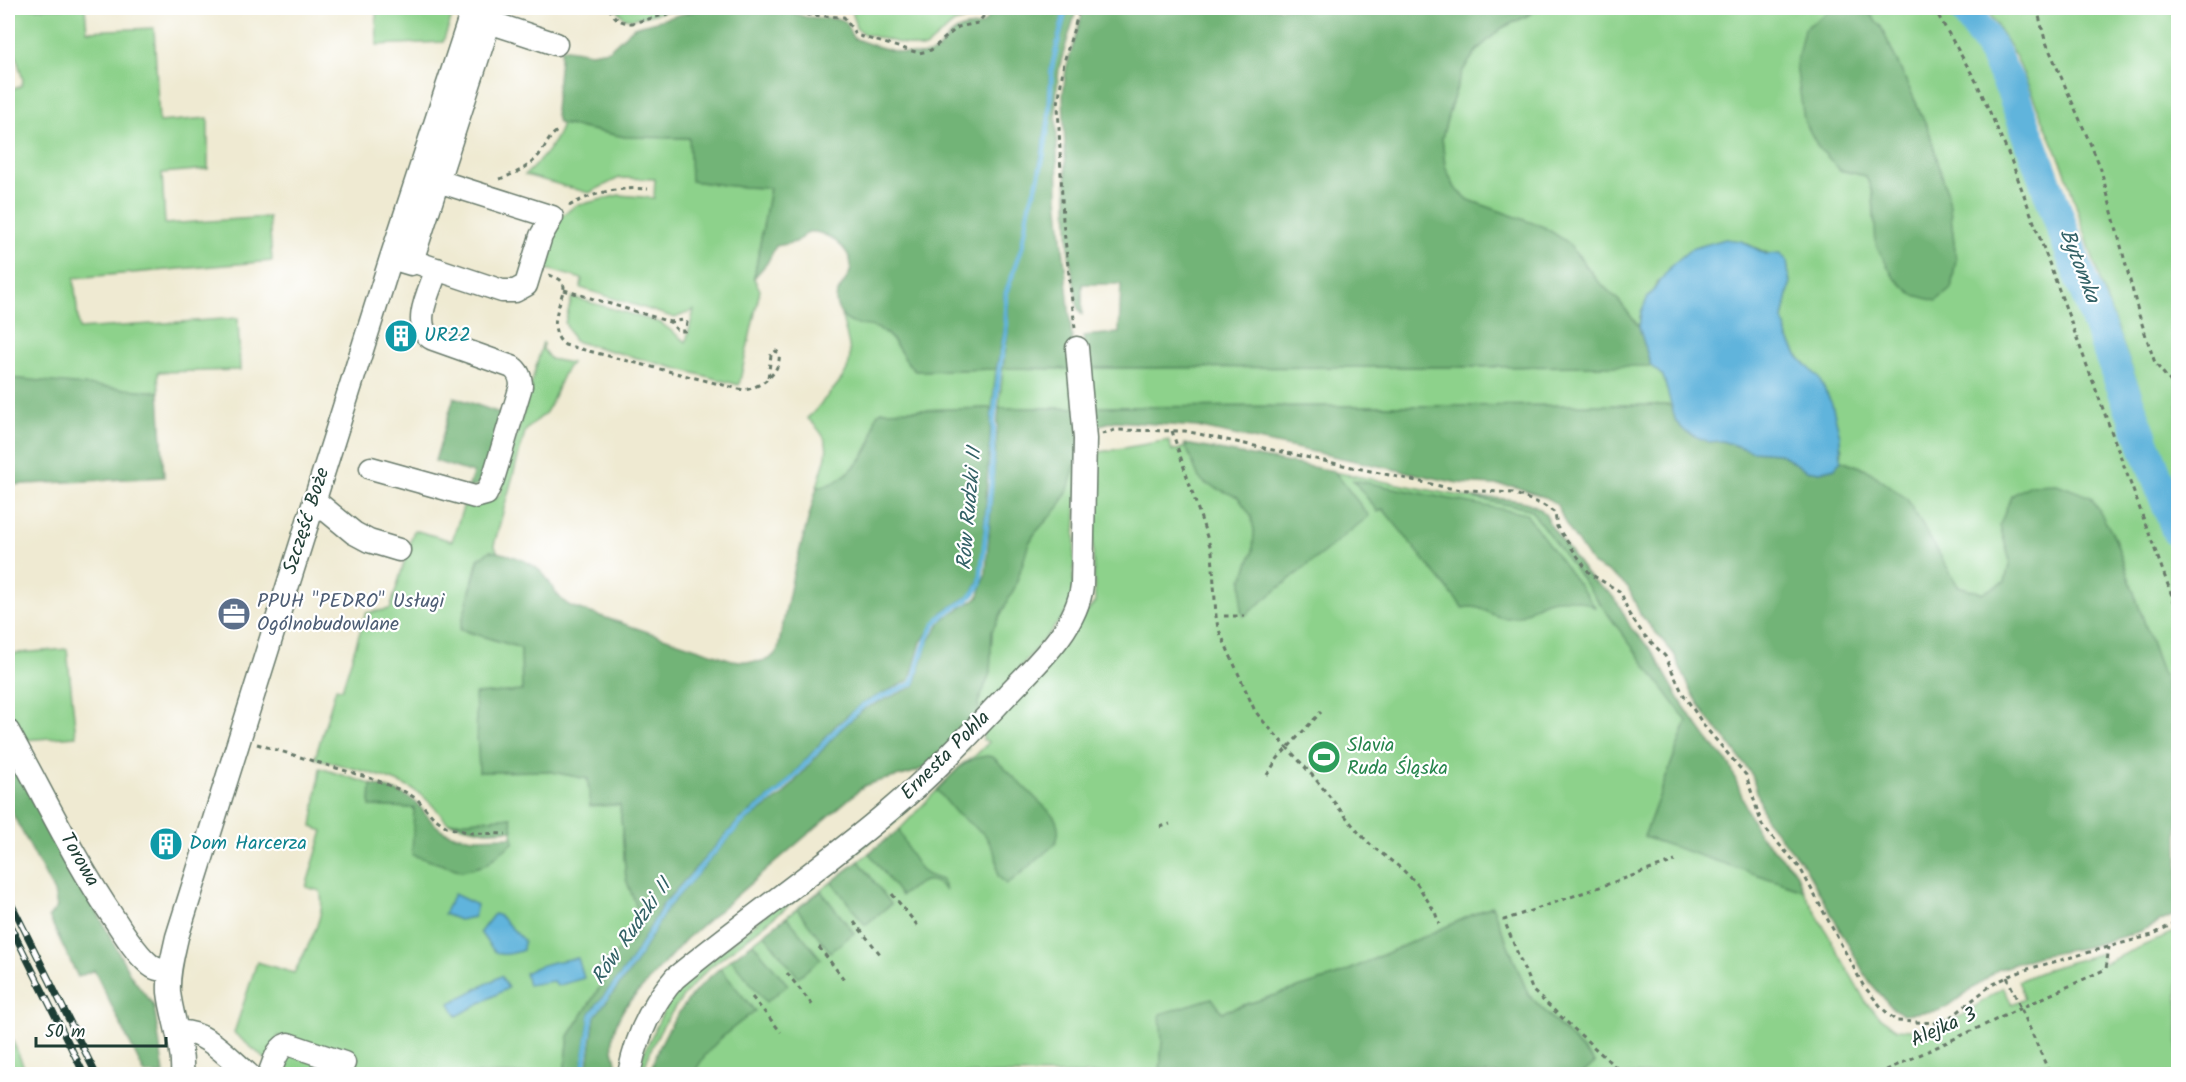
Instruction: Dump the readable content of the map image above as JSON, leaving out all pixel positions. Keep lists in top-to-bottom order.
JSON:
{
  "streets": {
    "street": ["Szczęść Boże", "Ernesta Pohla", "Torowa"],
    "path": ["Alejka 3"]
  },
  "crossings": [
    ["Szczęść Boże", "Torowa"]
  ],
  "water": ["Bytomka", "Rów Rudzki II"],
  "places": {
    "building": ["UR22", "Dom Harcerza"],
    "office": ["PPUH \"PEDRO\" Usługi Ogólnobudowlane"],
    "sports": ["Slavia Ruda Śląska"]
  },
  "scale_bar": "50 m"
}
